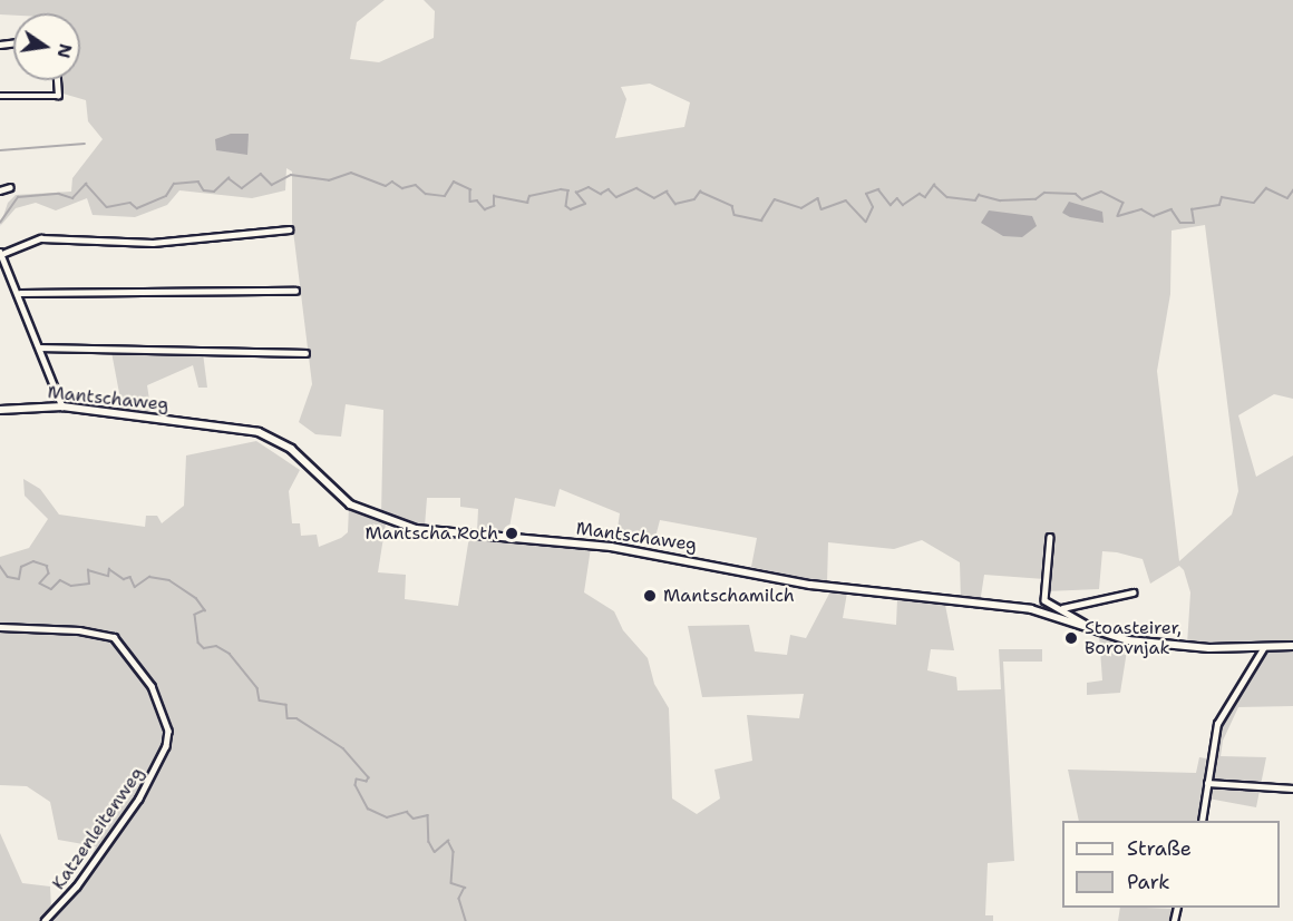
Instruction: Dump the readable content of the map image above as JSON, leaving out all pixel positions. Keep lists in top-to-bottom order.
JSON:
{
  "streets": {
    "street": ["Mantschaweg", "Katzenleitenweg"]
  },
  "places": ["Mantscha Roth", "Mantschamilch", "Stoasteirer, Borovnjak"],
  "legend": ["Straße", "Park"],
  "north": "right"
}
